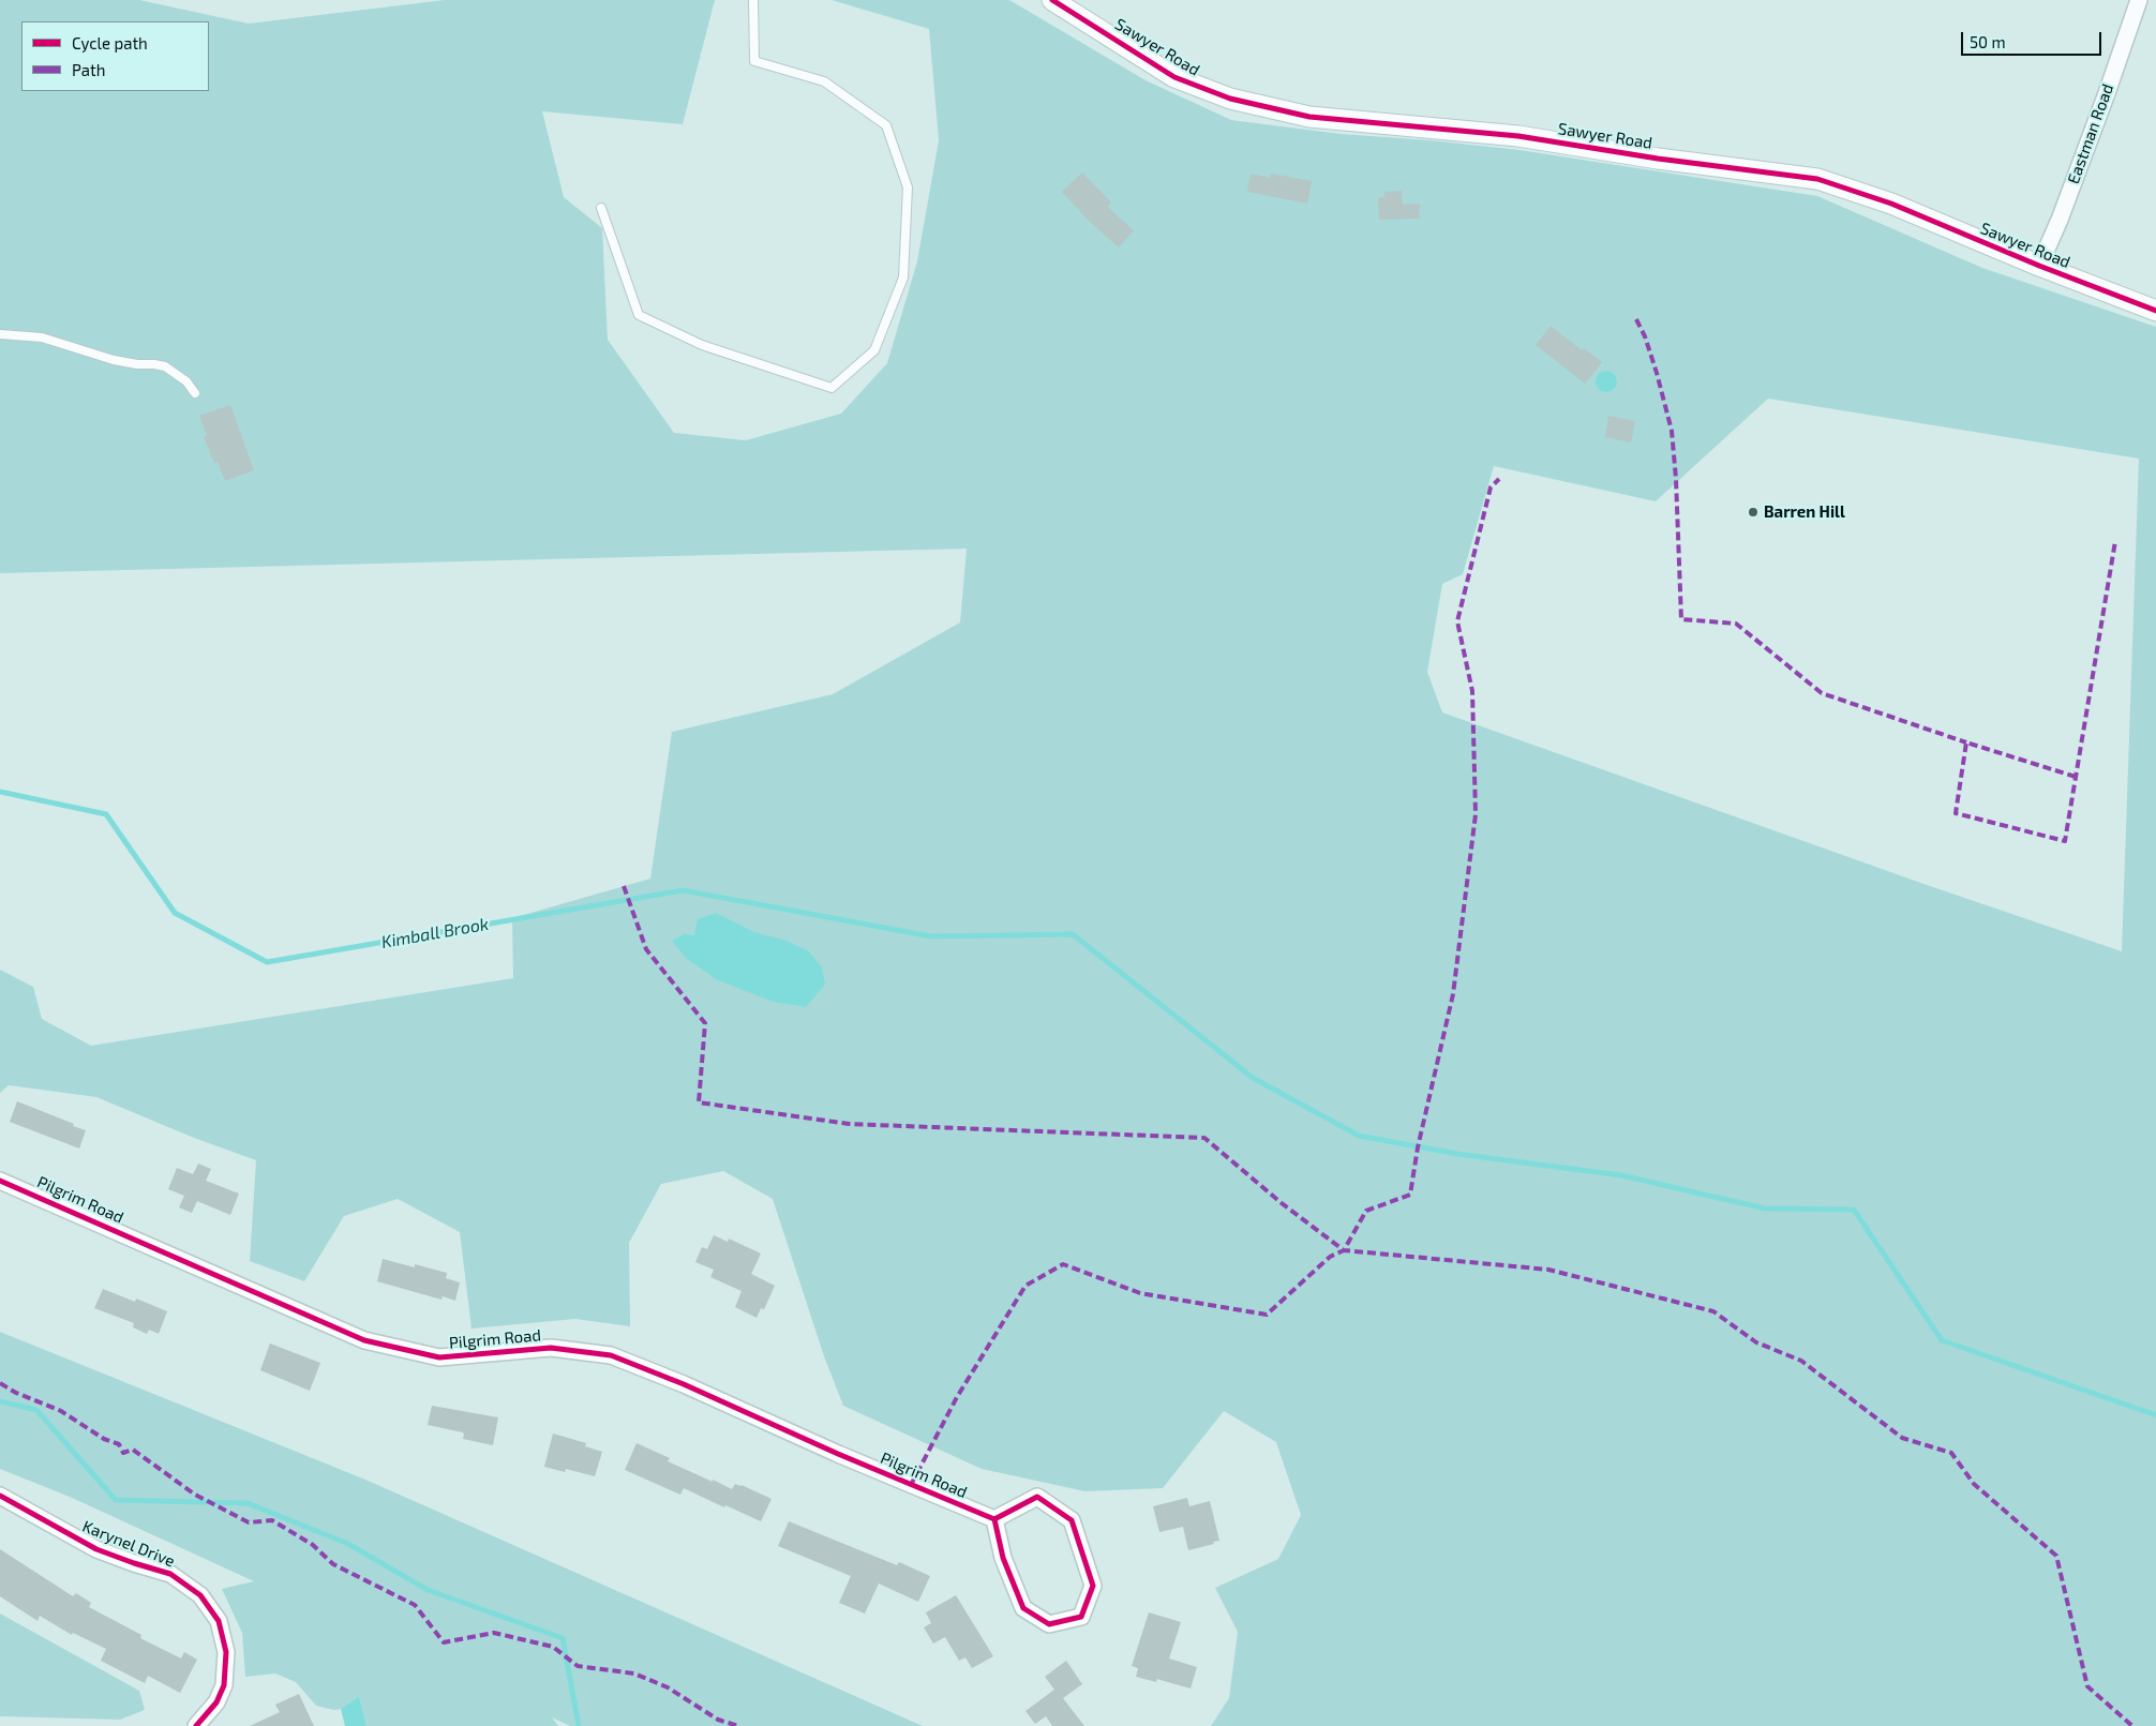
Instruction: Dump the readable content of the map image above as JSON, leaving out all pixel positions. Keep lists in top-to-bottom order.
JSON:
{
  "streets": {
    "street": [
      "Sawyer Road",
      "Eastman Road",
      "Pilgrim Road",
      "Karynel Drive"
    ]
  },
  "crossings": [
    ["Sawyer Road", "Eastman Road"]
  ],
  "water": ["Kimball Brook"],
  "places": ["Barren Hill"],
  "legend": ["Cycle path", "Path"],
  "scale_bar": "50 m"
}
